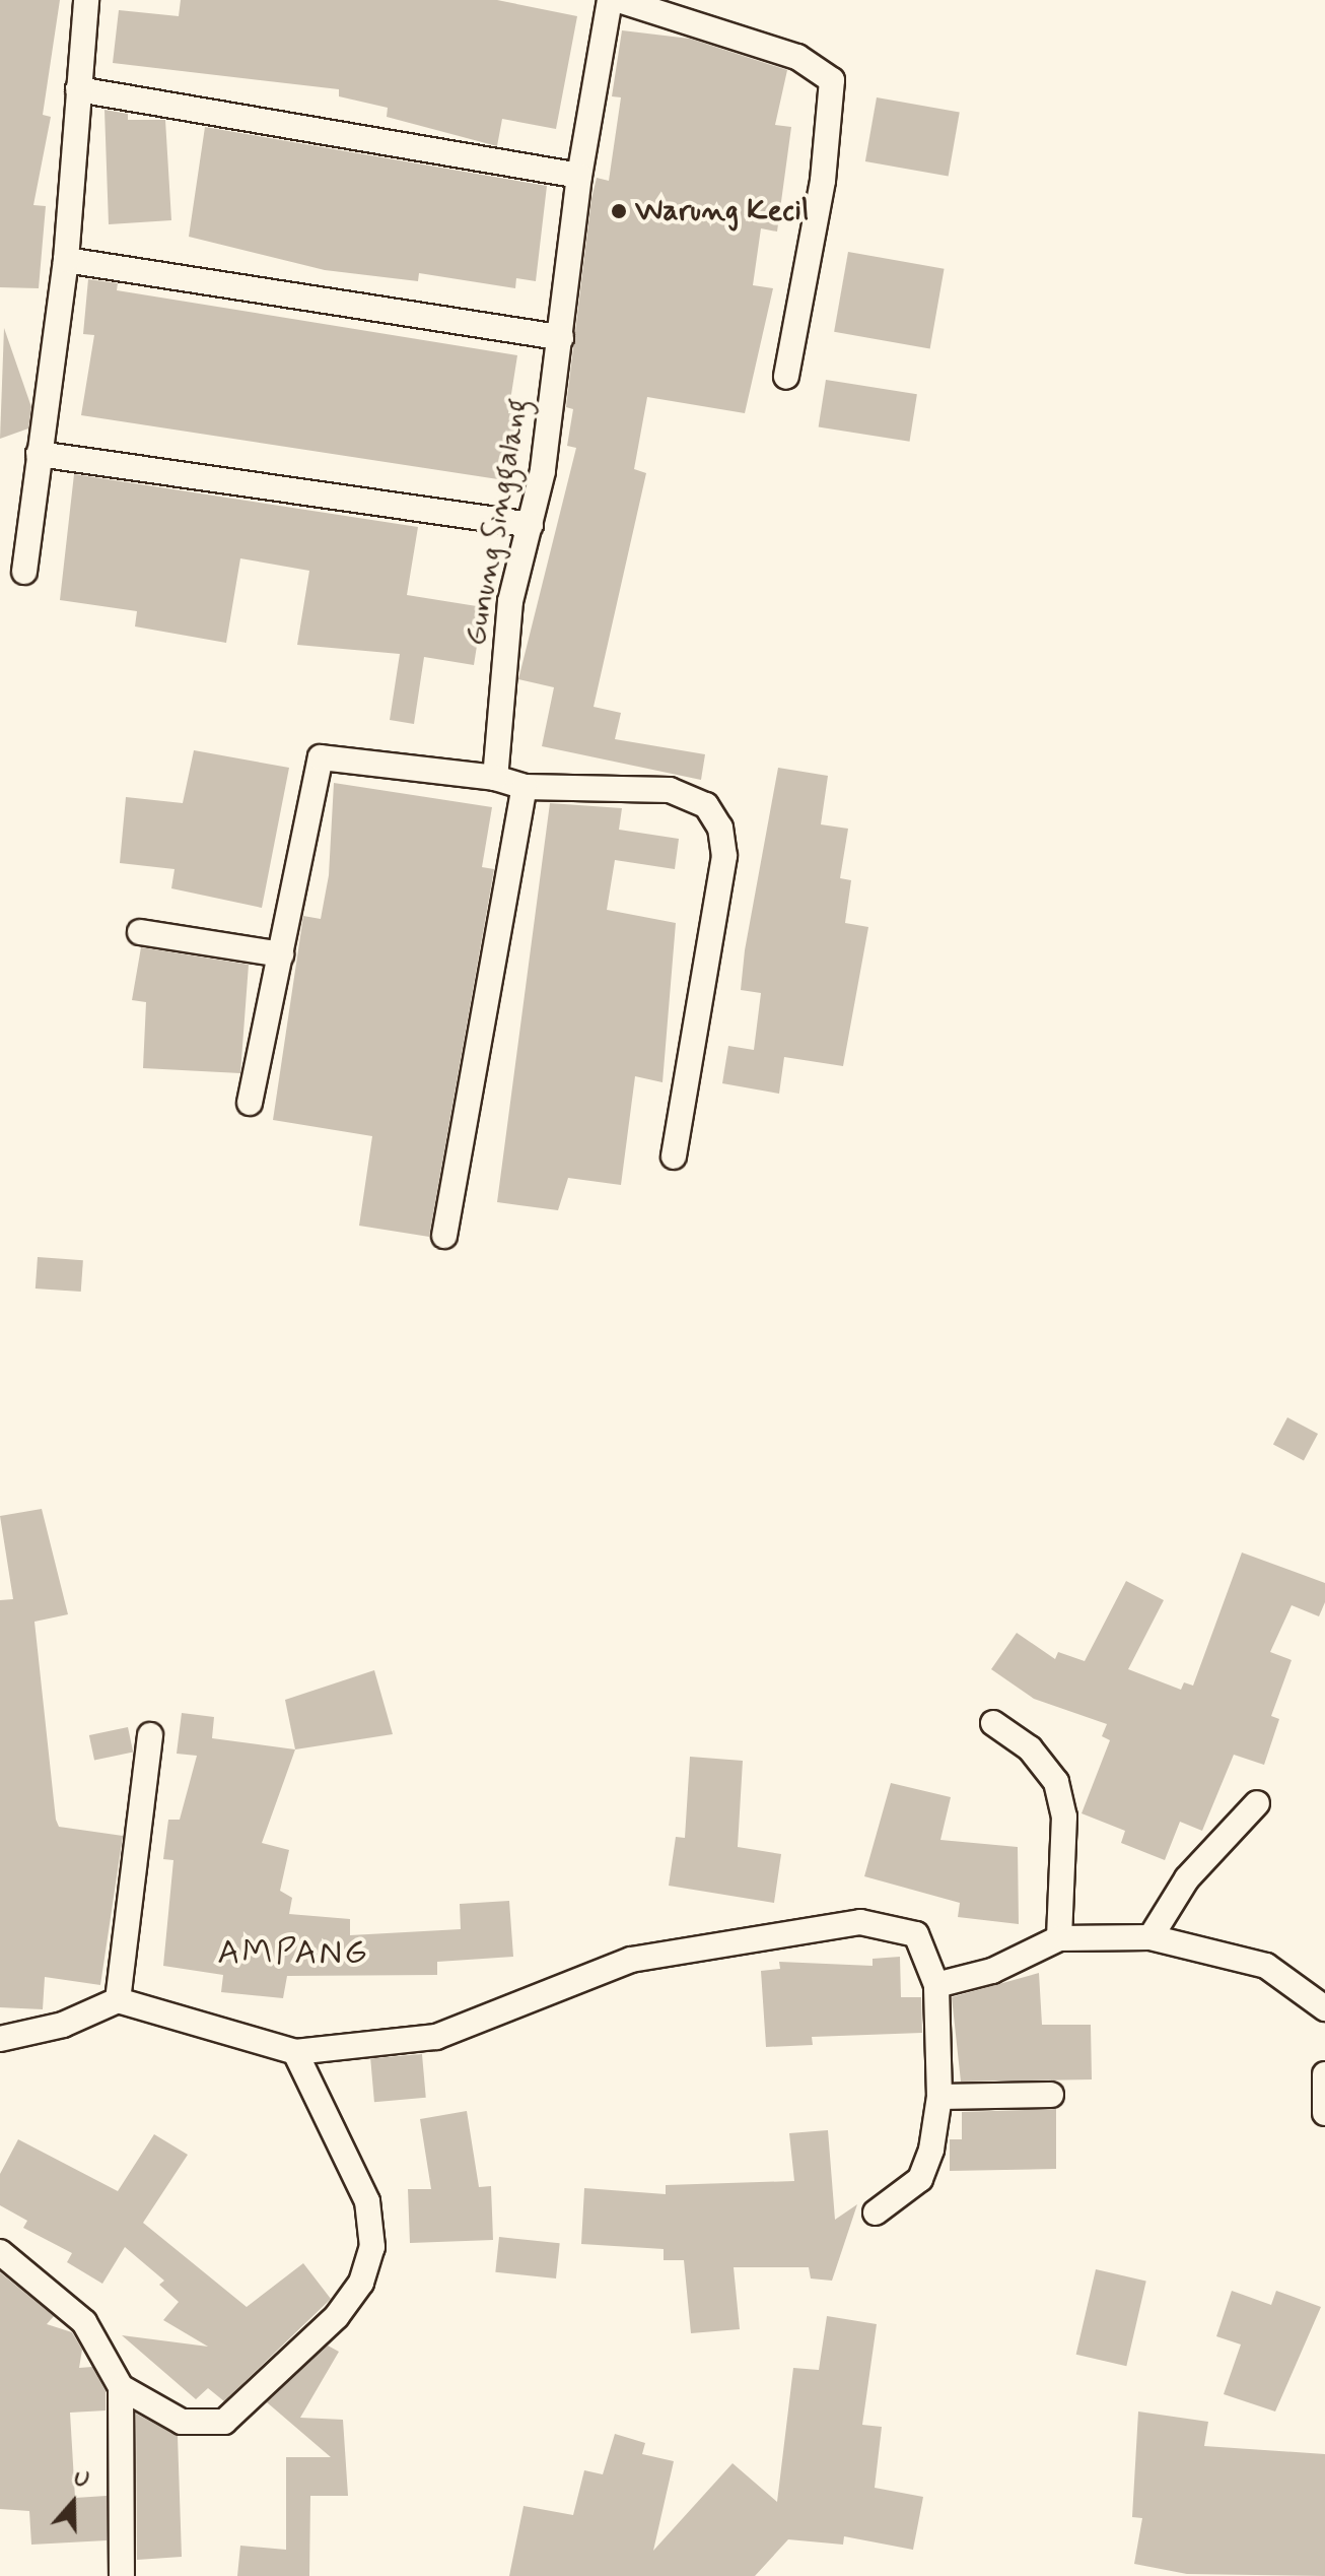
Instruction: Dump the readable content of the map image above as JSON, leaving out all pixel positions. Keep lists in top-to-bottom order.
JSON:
{
  "streets": {
    "street": ["Gunung Singgalang"]
  },
  "districts": ["AMPANG"],
  "places": ["Warung Kecil"],
  "north": "top"
}
